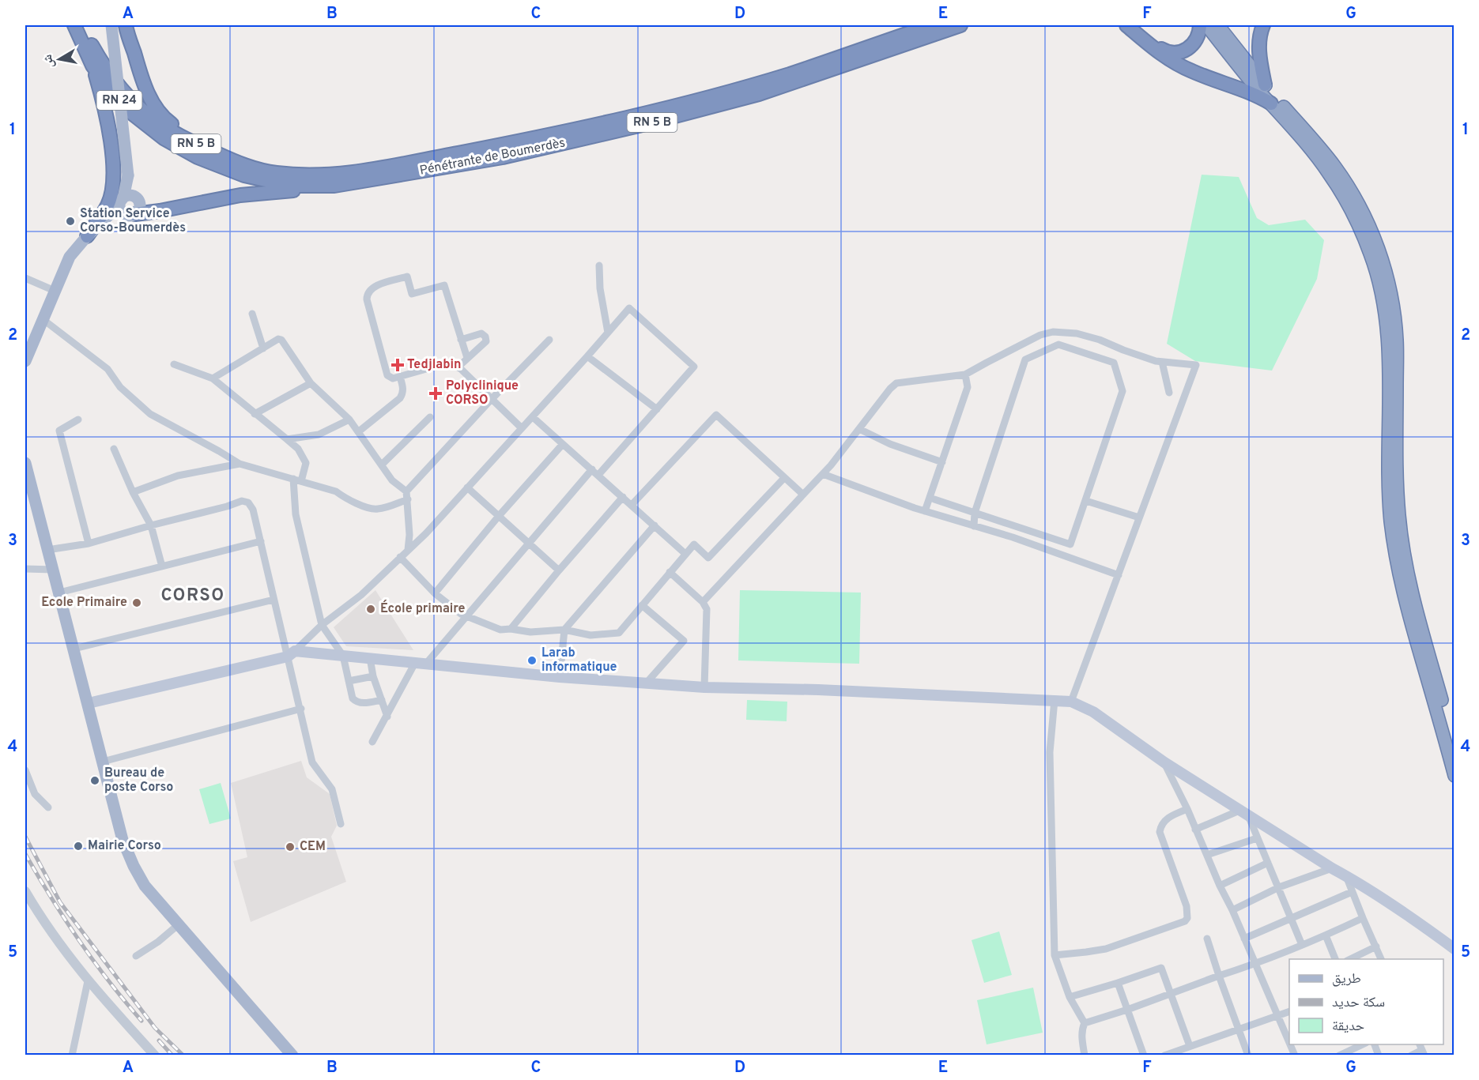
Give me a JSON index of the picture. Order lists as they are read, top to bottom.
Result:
{
  "streets": {
    "highway": ["RN 5 B", "Pénétrante de Boumerdès"],
    "main road": ["RN 24"]
  },
  "districts": ["CORSO"],
  "places": {
    "other": [
      "Station Service Corso-Boumerdès",
      "Ecole Primaire",
      "École primaire",
      "Larab informatique",
      "Bureau de poste Corso",
      "Mairie Corso",
      "CEM"
    ],
    "health": ["Tedjlabin", "Polyclinique CORSO"]
  },
  "legend": ["طريق", "سكة حديد", "حديقة"],
  "north": "left",
  "grid": {
    "columns": [
      "A",
      "B",
      "C",
      "D",
      "E",
      "F",
      "G"
    ],
    "rows": [
      "1",
      "2",
      "3",
      "4",
      "5"
    ]
  }
}
